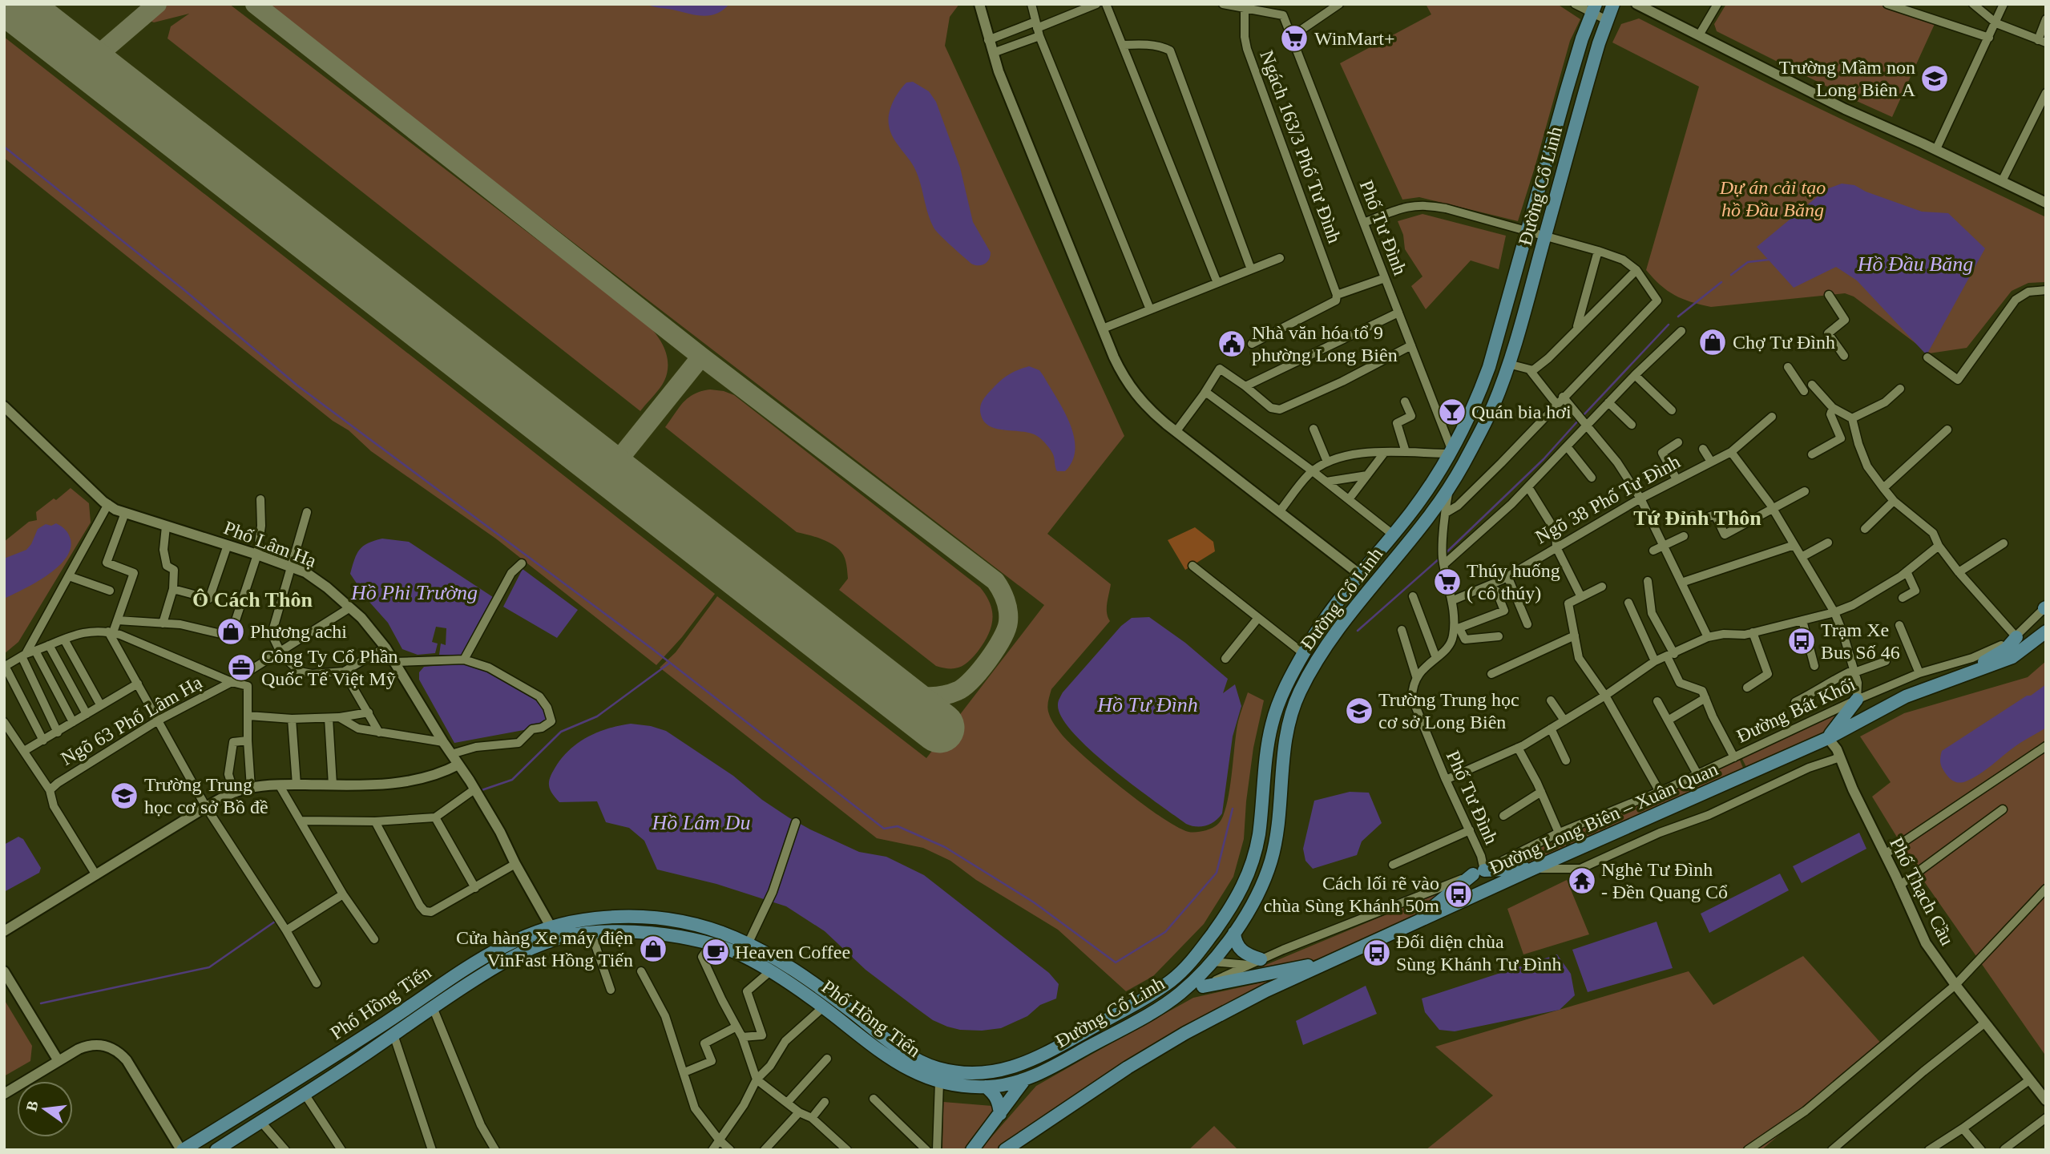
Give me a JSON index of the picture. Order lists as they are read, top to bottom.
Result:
{
  "streets": {
    "main road": ["Đường Cổ Linh", "Đường Long Biên – Xuân Quan", "Phố Hồng Tiến"],
    "street": [
      "Ngách 163/3 Phố Tư Đình",
      "Phố Tư Đình",
      "Ngõ 38 Phố Tư Đình",
      "Phố Lâm Hạ",
      "Đường Bát Khối",
      "Ngõ 63 Phố Lâm Hạ",
      "Phố Thạch Cầu"
    ]
  },
  "crossings": [
    ["Ngách 163/3 Phố Tư Đình", "Phố Tư Đình"],
    ["Đường Cổ Linh", "Phố Tư Đình"],
    ["Đường Cổ Linh", "Đường Bát Khối"],
    ["Đường Cổ Linh", "Phố Hồng Tiến"],
    ["Phố Tư Đình", "Đường Bát Khối"],
    ["Phố Lâm Hạ", "Ngõ 63 Phố Lâm Hạ"],
    ["Phố Lâm Hạ", "Phố Hồng Tiến"],
    ["Đường Long Biên – Xuân Quan", "Phố Thạch Cầu"]
  ],
  "districts": ["Tứ Đỉnh Thôn", "Ô Cách Thôn"],
  "water": [
    "Hồ Đầu Băng",
    "Hồ Phi Trường",
    "Hồ Tư Đình",
    "Hồ Lâm Du"
  ],
  "parks": ["Dự án cải tạo hồ Đầu Băng"],
  "places": {
    "supermarket": ["WinMart+", "Thúy huống ( cô thúy)"],
    "school or university": ["Trường Mầm non Long Biên A", "Trường Trung học cơ sở Long Biên", "Trường Trung học cơ sở Bồ đề"],
    "shop": ["Chợ Tư Đình", "Phương achi", "Cửa hàng Xe máy điện VinFast Hồng Tiến"],
    "public building": ["Nhà văn hóa tổ 9 phường Long Biên"],
    "bar": ["Quán bia hơi"],
    "bus stop": ["Trạm Xe Bus Số 46", "Cách lối rẽ vào chùa Sùng Khánh 50m", "Đối diện chùa Sùng Khánh Tư Đình"],
    "office": ["Công Ty Cổ Phần Quốc Tế Việt Mỹ"],
    "temple": ["Nghè Tư Đình - Đền Quang Cổ"],
    "cafe": ["Heaven Coffee"]
  },
  "north": "left"
}
